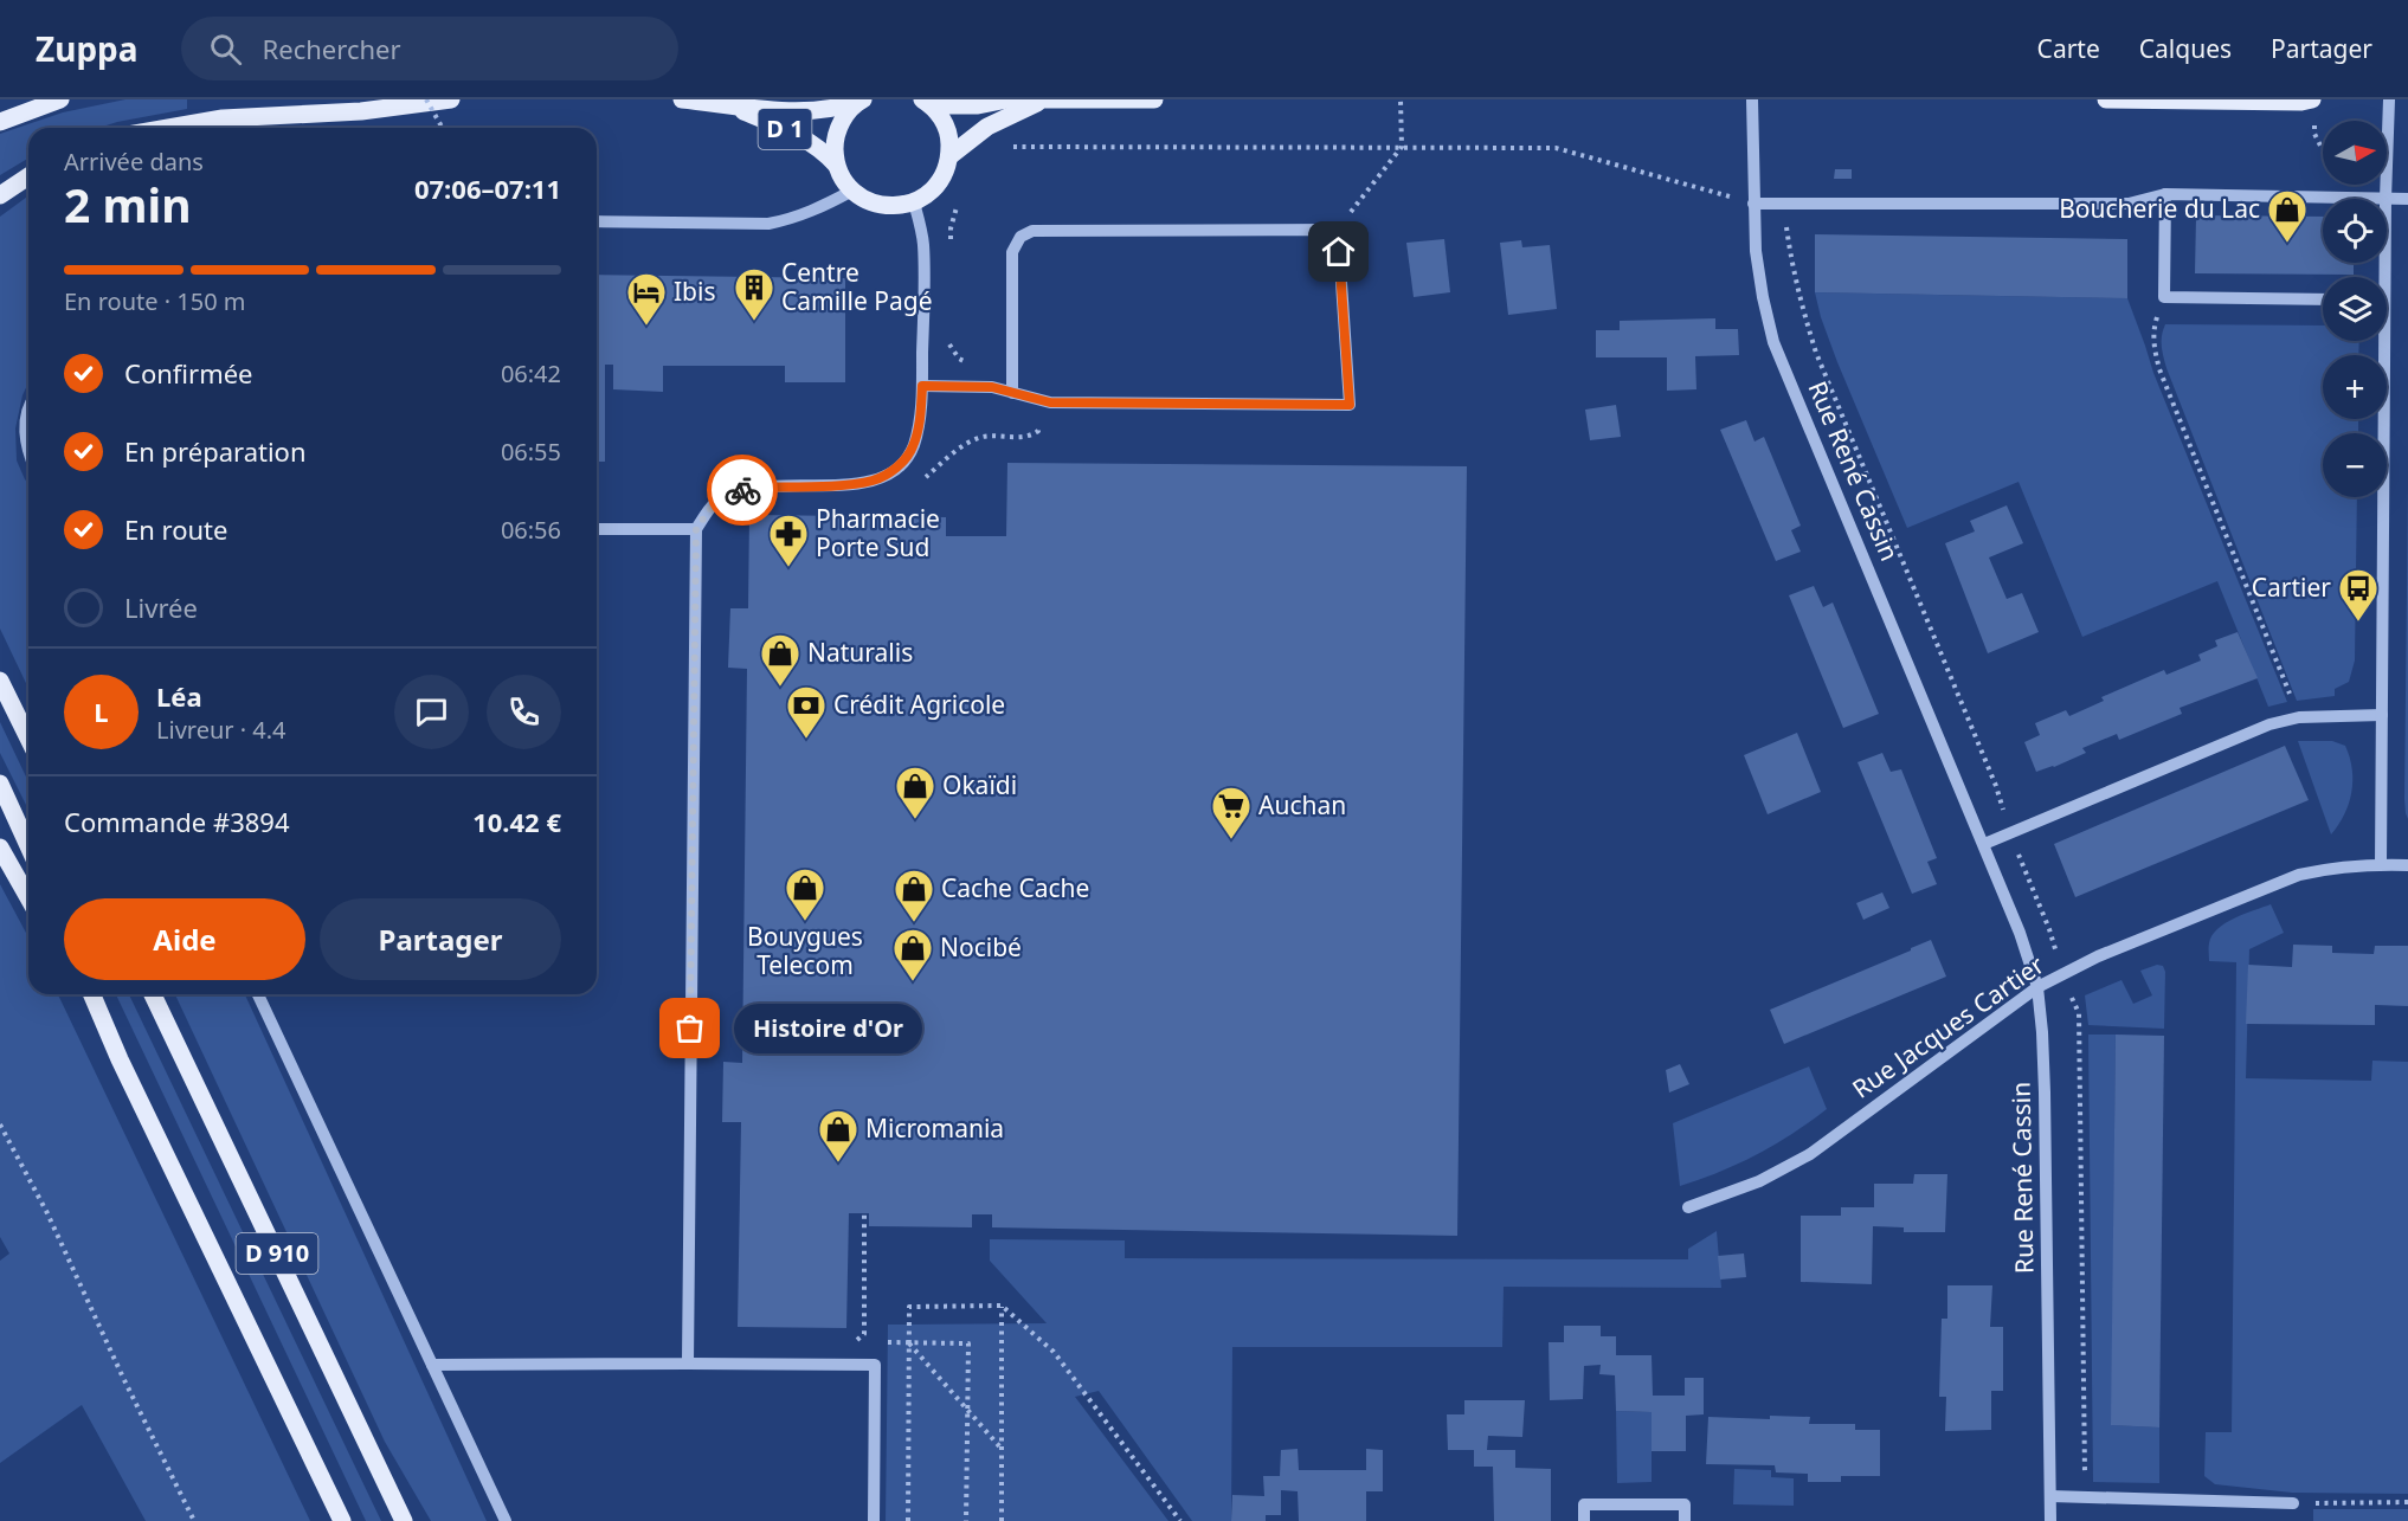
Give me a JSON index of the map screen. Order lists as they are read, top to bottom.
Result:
{
  "streets": {
    "main road": ["D 1", "D 910"],
    "street": ["Rue René Cassin", "Rue Jacques Cartier"]
  },
  "crossings": [
    ["Rue René Cassin", "Rue Jacques Cartier"]
  ],
  "places": {
    "shop": [
      "Boucherie du Lac",
      "Naturalis",
      "Okaïdi",
      "Bouygues Telecom",
      "Cache Cache",
      "Nocibé",
      "Micromania"
    ],
    "building": ["Centre Camille Pagé"],
    "hotel": ["Ibis"],
    "pharmacy": ["Pharmacie Porte Sud"],
    "bus stop": ["Cartier"],
    "bank": ["Crédit Agricole"],
    "supermarket": ["Auchan"],
    "other": ["Histoire d'Or"]
  },
  "north": "right",
  "page": {
    "header": "Zuppa",
    "search": "Rechercher",
    "nav": ["Carte", "Calques", "Partager"],
    "map_buttons": ["+", "−"],
    "heading": ["2 min", "Arrivée dans", "07:06–07:11"],
    "panel": [
      "Léa",
      "Livreur · 4.4",
      "Commande #3894",
      "10.42 €"
    ],
    "bar": "En route · 150 m",
    "list": [
      ["Confirmée", "06:42"],
      ["En préparation", "06:55"],
      ["En route", "06:56"],
      "Livrée"
    ],
    "round": "L",
    "buttons": ["Aide", "Partager"],
    "bubble": "Histoire d'Or"
  }
}
